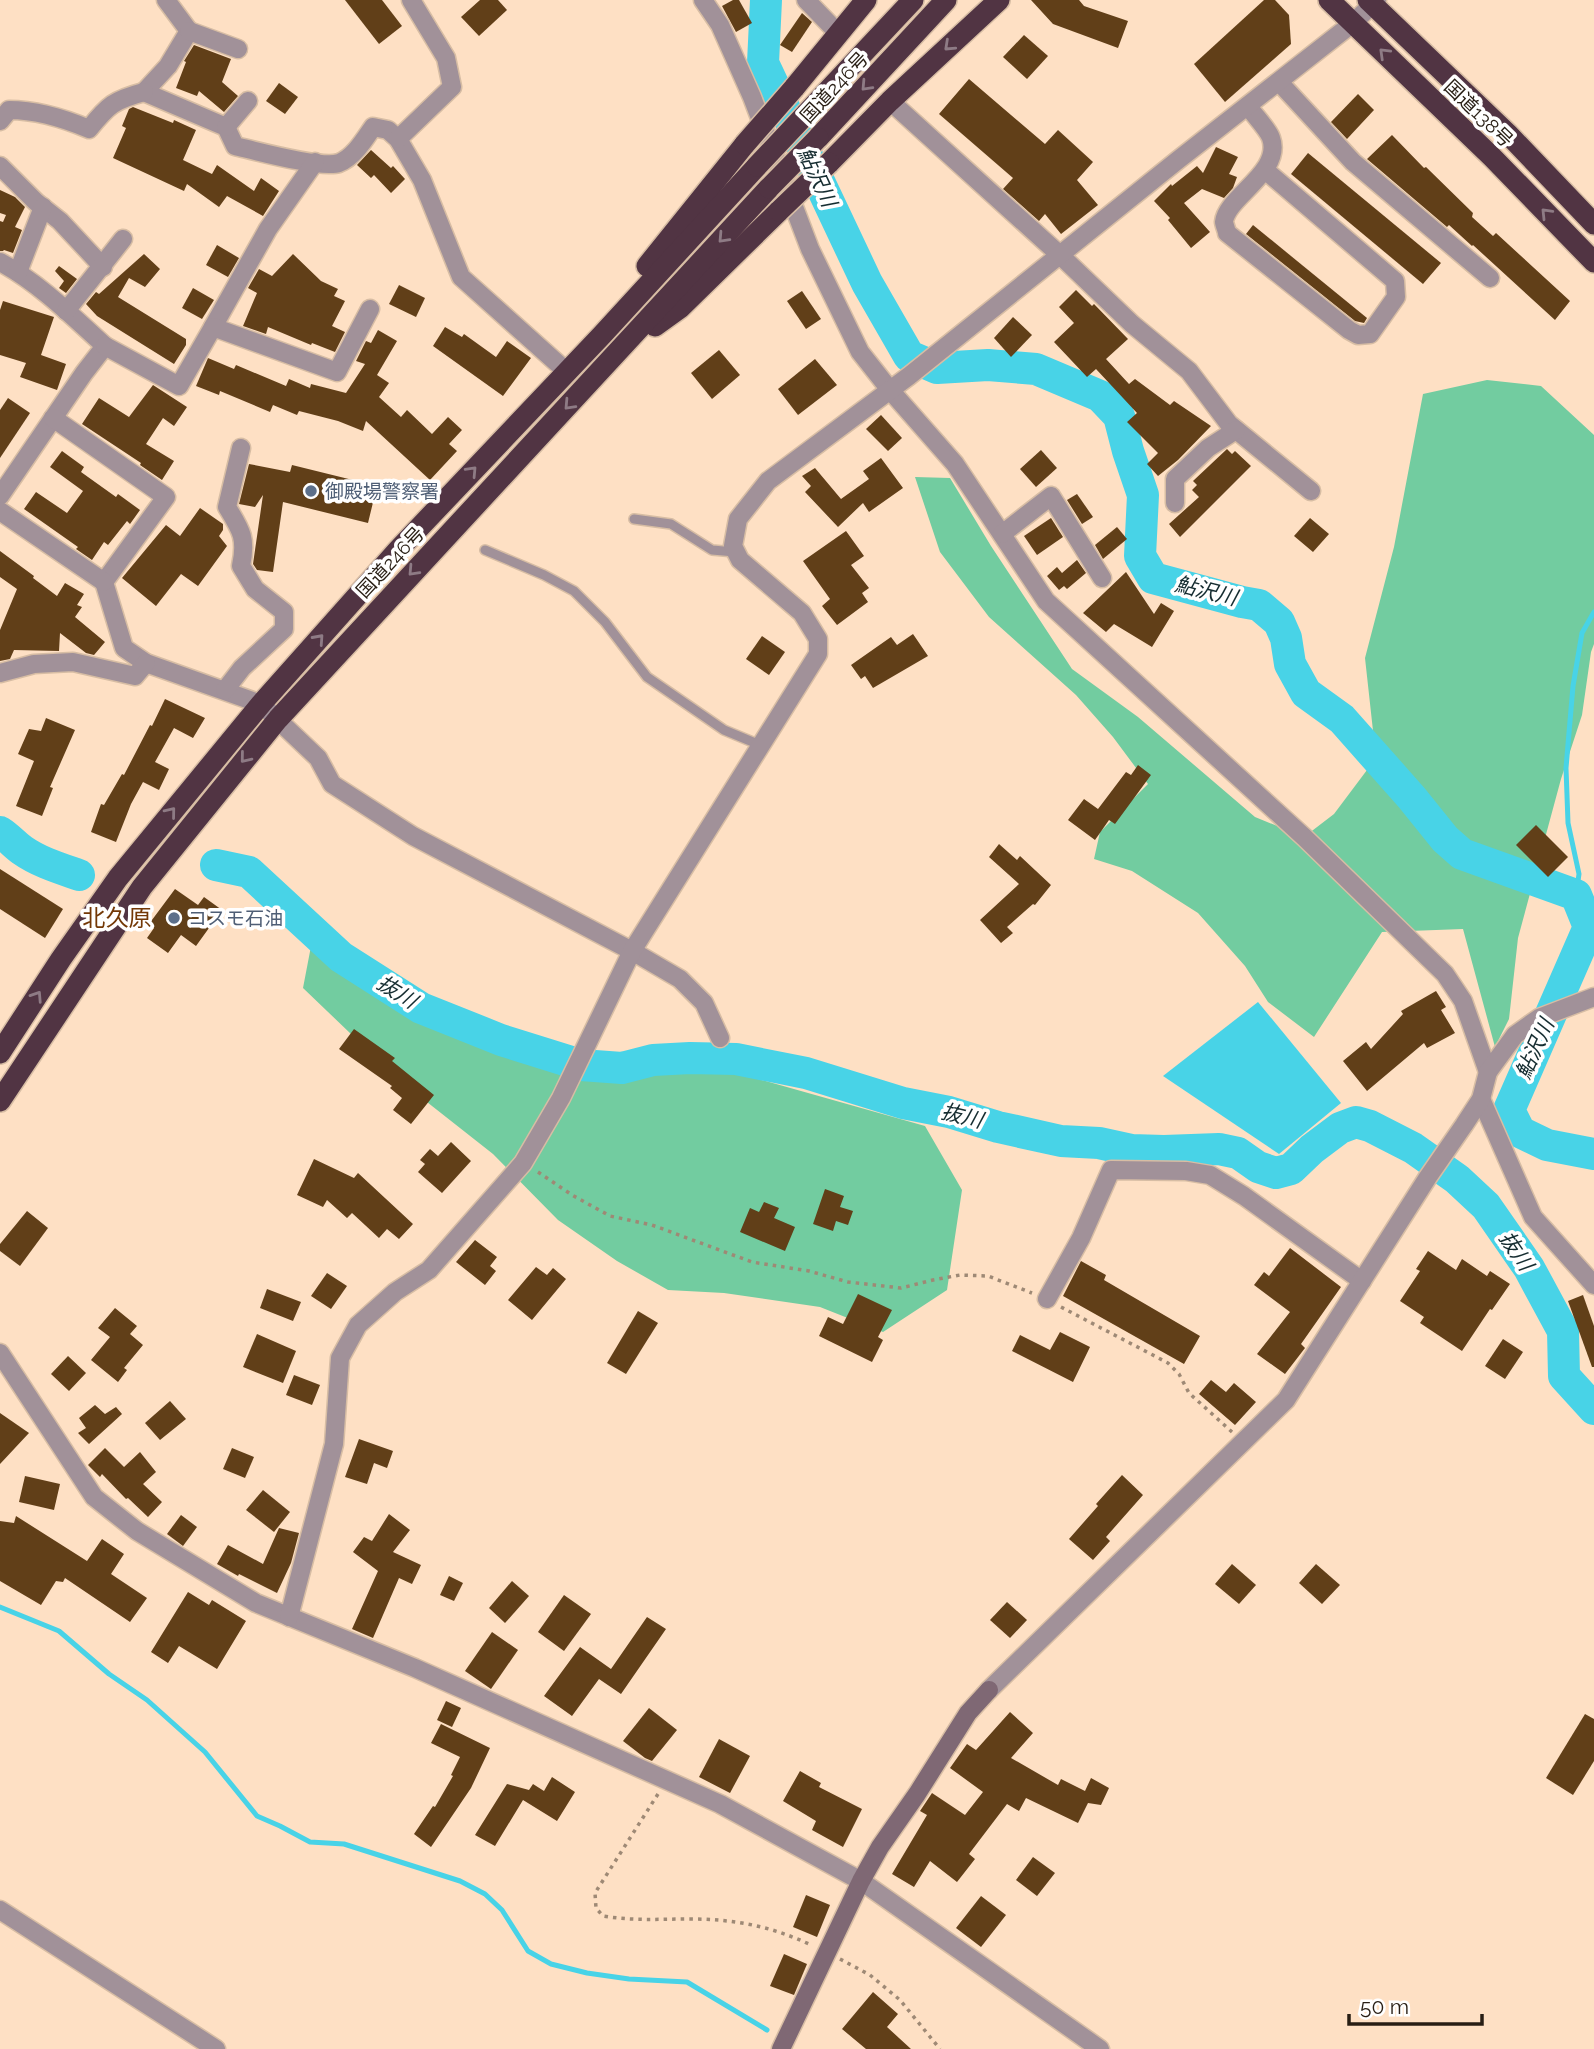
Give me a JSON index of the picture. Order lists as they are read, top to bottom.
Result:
{
  "streets": {
    "highway": ["国道246号", "国道138号"]
  },
  "districts": ["北久原"],
  "water": ["鮎沢川", "抜川"],
  "places": ["御殿場警察署", "コスモ石油"],
  "scale_bar": "50 m"
}
